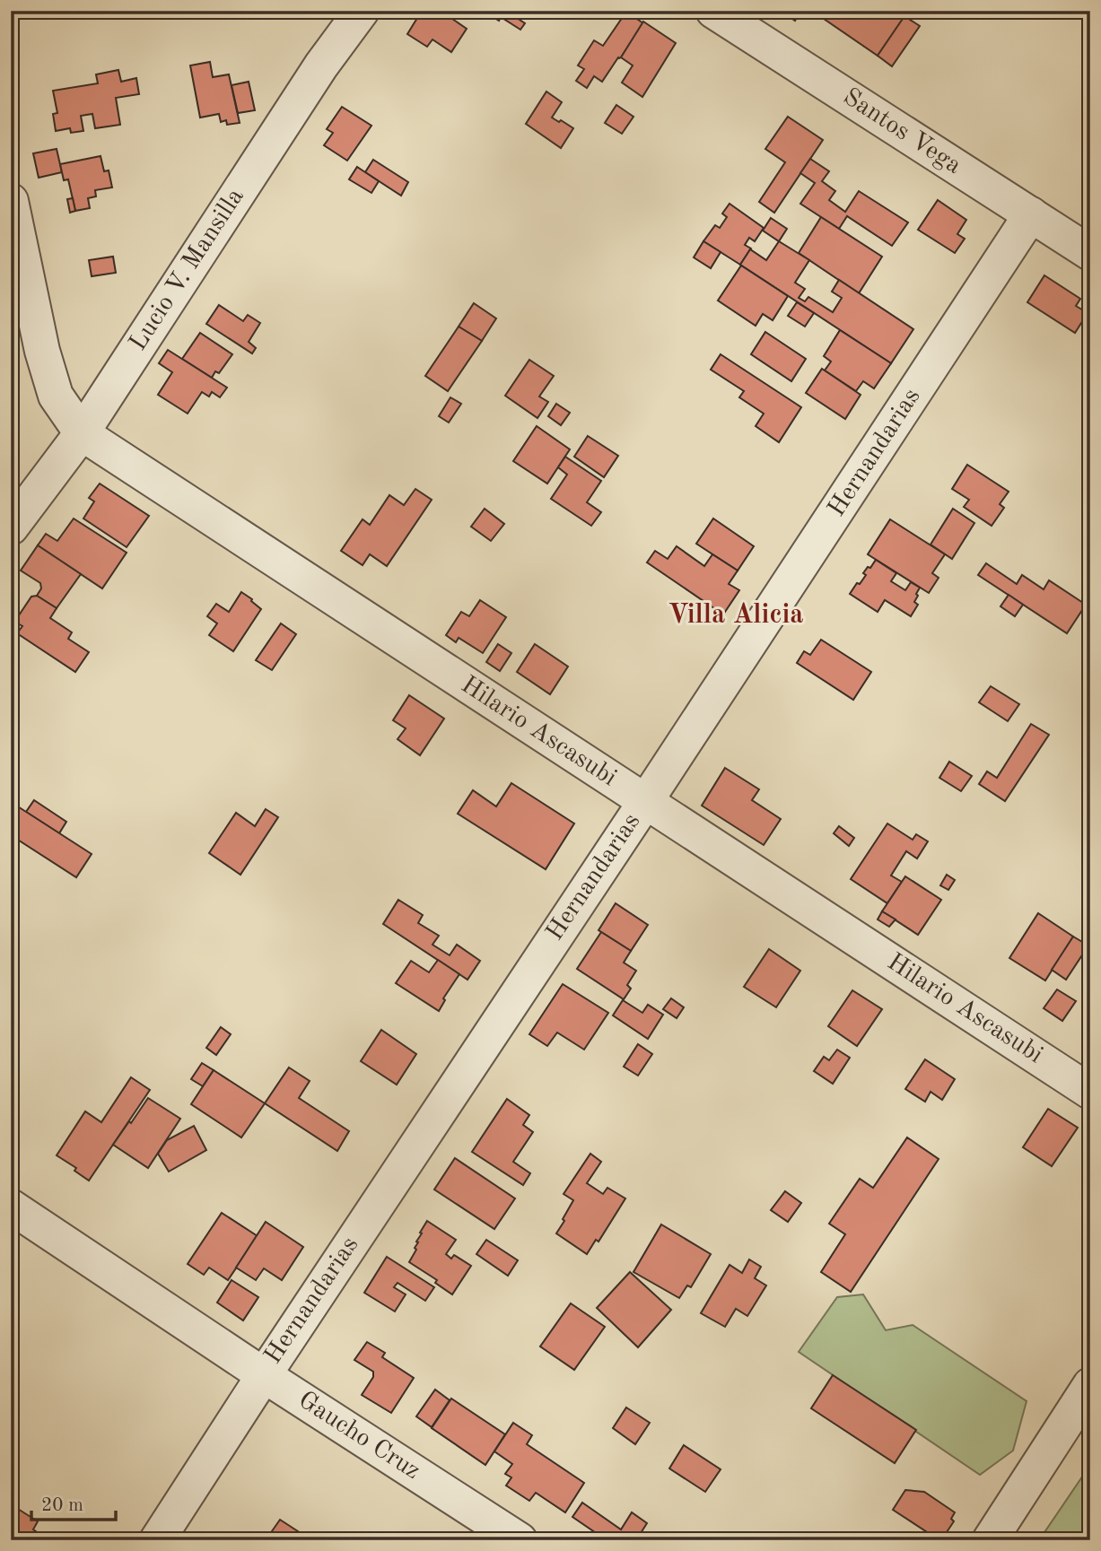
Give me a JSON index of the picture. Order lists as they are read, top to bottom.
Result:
{
  "streets": {
    "street": [
      "Santos Vega",
      "Lucio V. Mansilla",
      "Hernandarias",
      "Hilario Ascasubi",
      "Gaucho Cruz"
    ]
  },
  "crossings": [
    ["Santos Vega", "Hernandarias"],
    ["Lucio V. Mansilla", "Hilario Ascasubi"],
    ["Hernandarias", "Hilario Ascasubi"],
    ["Hernandarias", "Gaucho Cruz"]
  ],
  "districts": ["Villa Alicia"],
  "scale_bar": "20 m"
}
